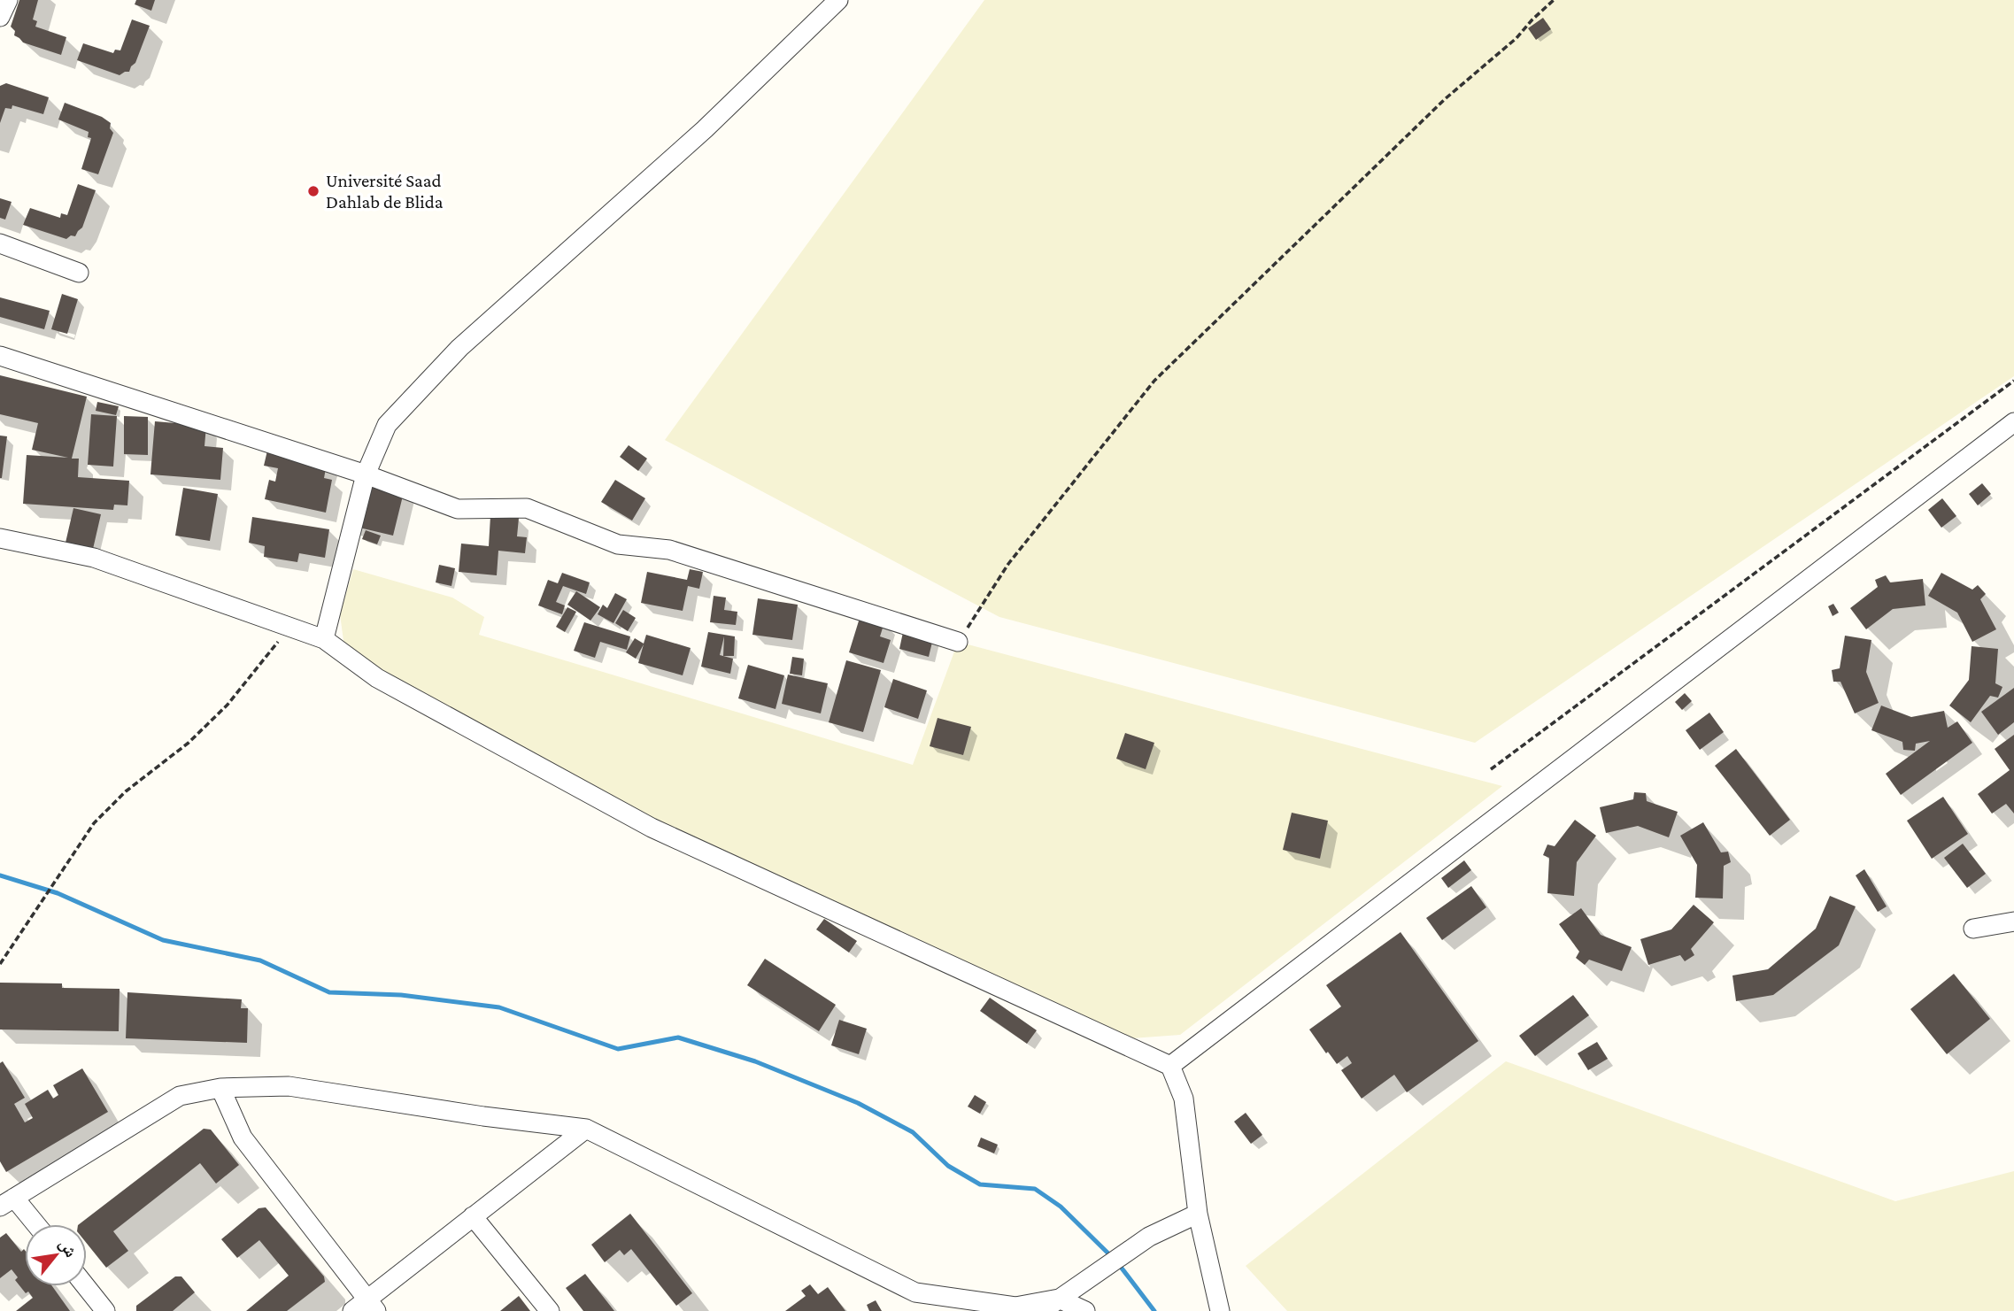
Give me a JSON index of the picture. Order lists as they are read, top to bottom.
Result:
{
  "places": ["Université Saad Dahlab de Blida"],
  "north": "top right"
}
